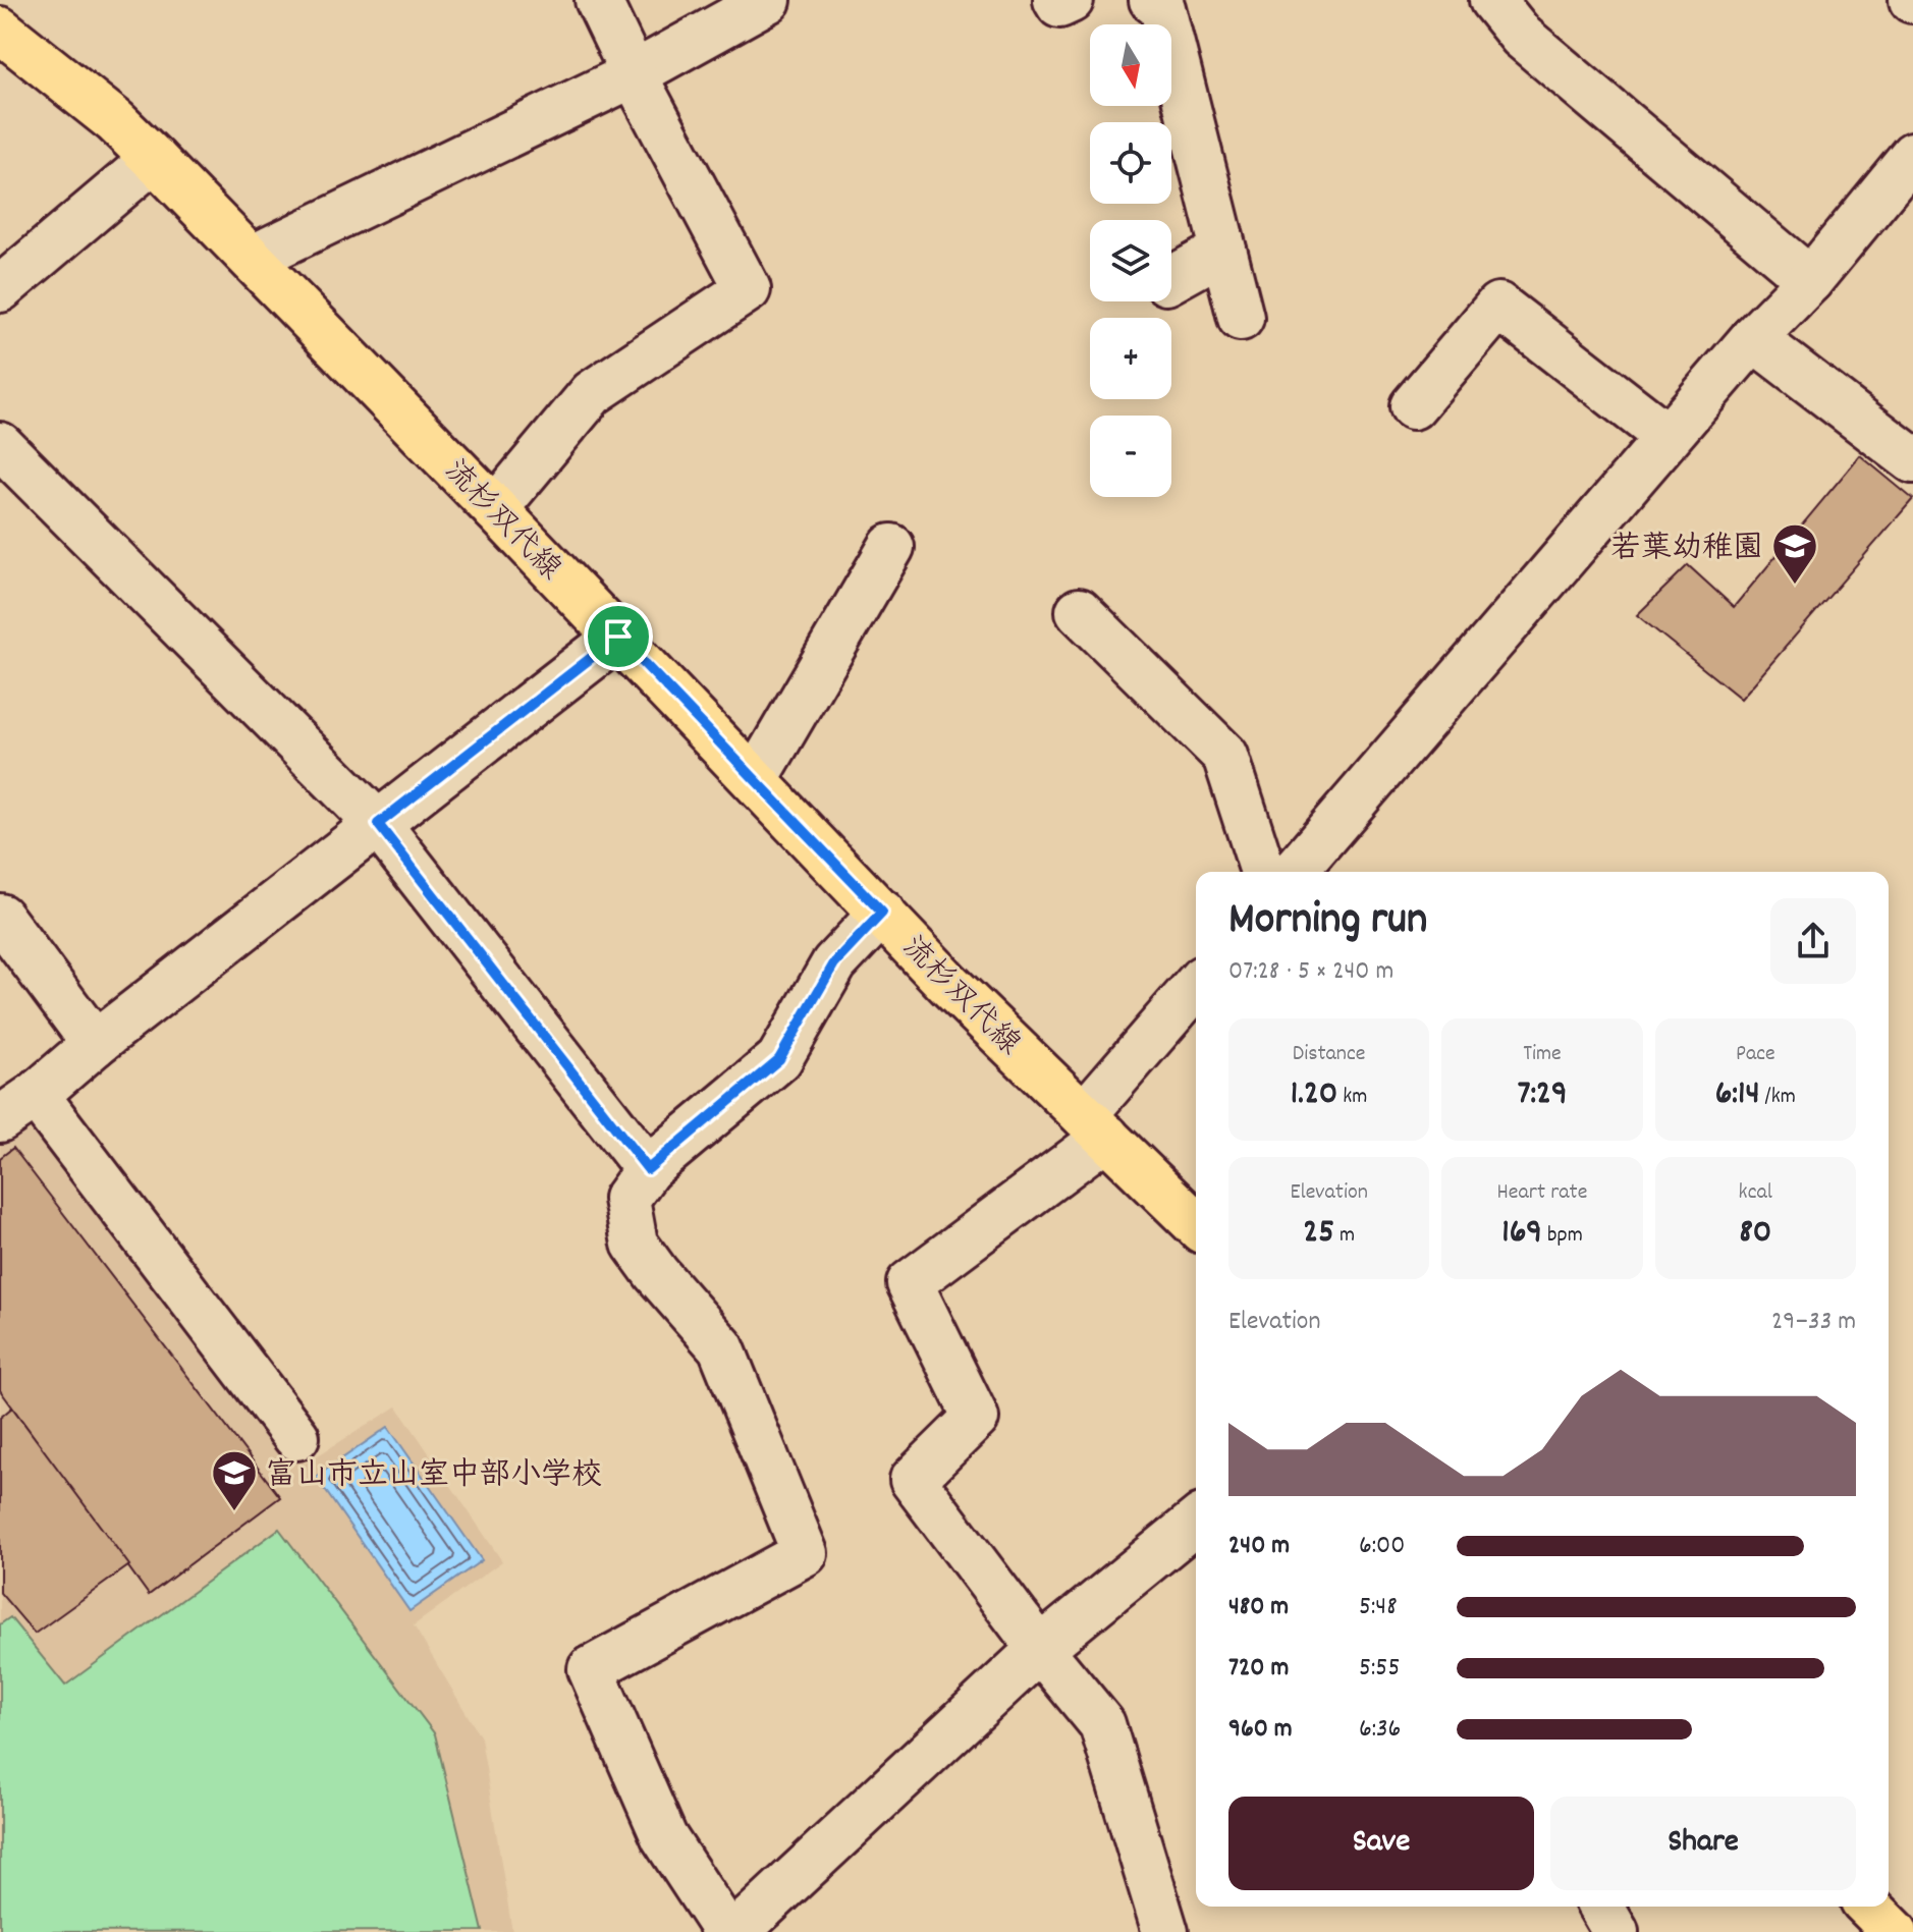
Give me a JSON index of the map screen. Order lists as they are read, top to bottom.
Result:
{
  "streets": {
    "main road": ["流杉双代線"]
  },
  "places": {
    "school or university": ["若葉幼稚園", "富山市立山室中部小学校"]
  },
  "north": "bottom",
  "page": {
    "map_buttons": ["+", "−"],
    "heading": ["Morning run", "07:28 · 5 × 240 m"],
    "stats": [
      ["Distance", "1.20 km"],
      ["Time", "7:29"],
      ["Pace", "6:14 /km"],
      ["Elevation", "25 m"],
      ["Heart rate", "169 bpm"],
      ["kcal", "80"]
    ],
    "chart": ["Elevation", "29–33 m"],
    "list": [
      {
        "name": "240 m",
        "note": "6:00"
      },
      {
        "name": "480 m",
        "note": "5:48"
      },
      {
        "name": "720 m",
        "note": "5:55"
      },
      {
        "name": "960 m",
        "note": "6:36"
      }
    ],
    "buttons": ["Save", "Share"]
  }
}
